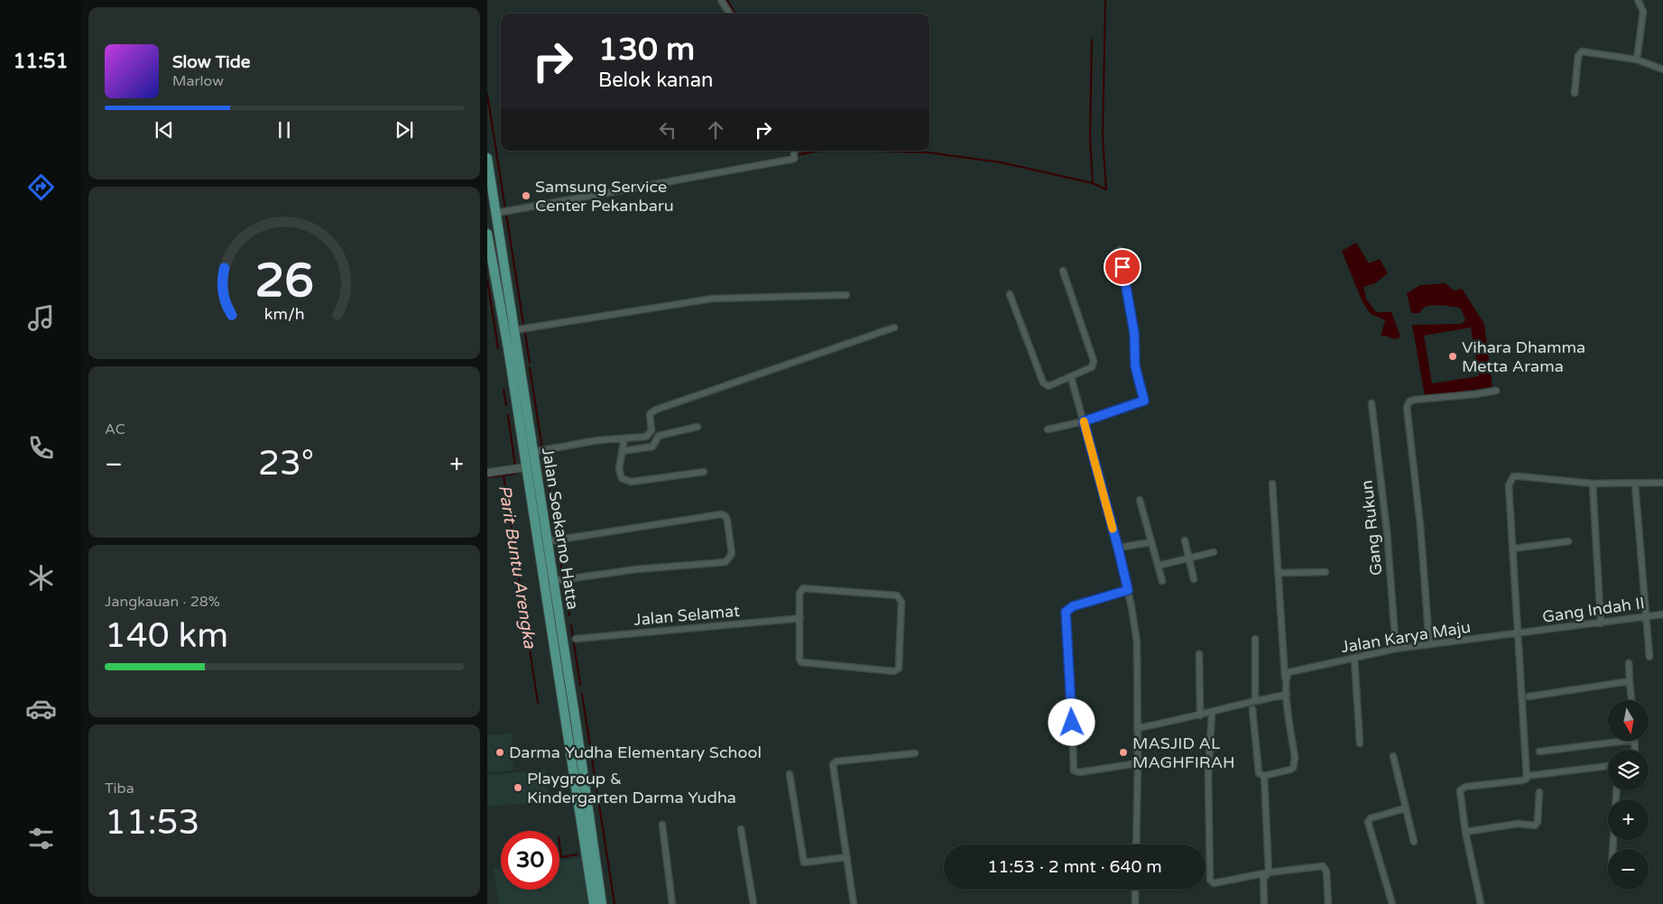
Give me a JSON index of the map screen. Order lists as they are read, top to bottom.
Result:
{
  "streets": {
    "main road": ["Jalan Soekarno Hatta"],
    "street": [
      "Gang Rukun",
      "Gang Indah II",
      "Jalan Selamat",
      "Jalan Karya Maju"
    ]
  },
  "crossings": [
    ["Gang Rukun", "Jalan Karya Maju"],
    ["Gang Indah II", "Jalan Karya Maju"]
  ],
  "water": ["Parit Buntu Arengka"],
  "places": [
    "Samsung Service Center Pekanbaru",
    "Vihara Dhamma Metta Arama",
    "Darma Yudha Elementary School",
    "MASJID AL MAGHFIRAH",
    "Playgroup & Kindergarten Darma Yudha"
  ],
  "north": "bottom",
  "page": {
    "tabs": "11:51",
    "turn": ["130 m", "Belok kanan"],
    "song": ["Slow Tide", "Marlow"],
    "tile": [
      "AC",
      ["Jangkauan · 28%", "140 km"],
      ["Tiba", "11:53"]
    ],
    "heat": ["−", "23°", "+"],
    "map_buttons": ["+", "−"],
    "limit": "30",
    "trip": "11:53 · 2 mnt · 640 m",
    "gauge": ["26", "km/h"]
  }
}
